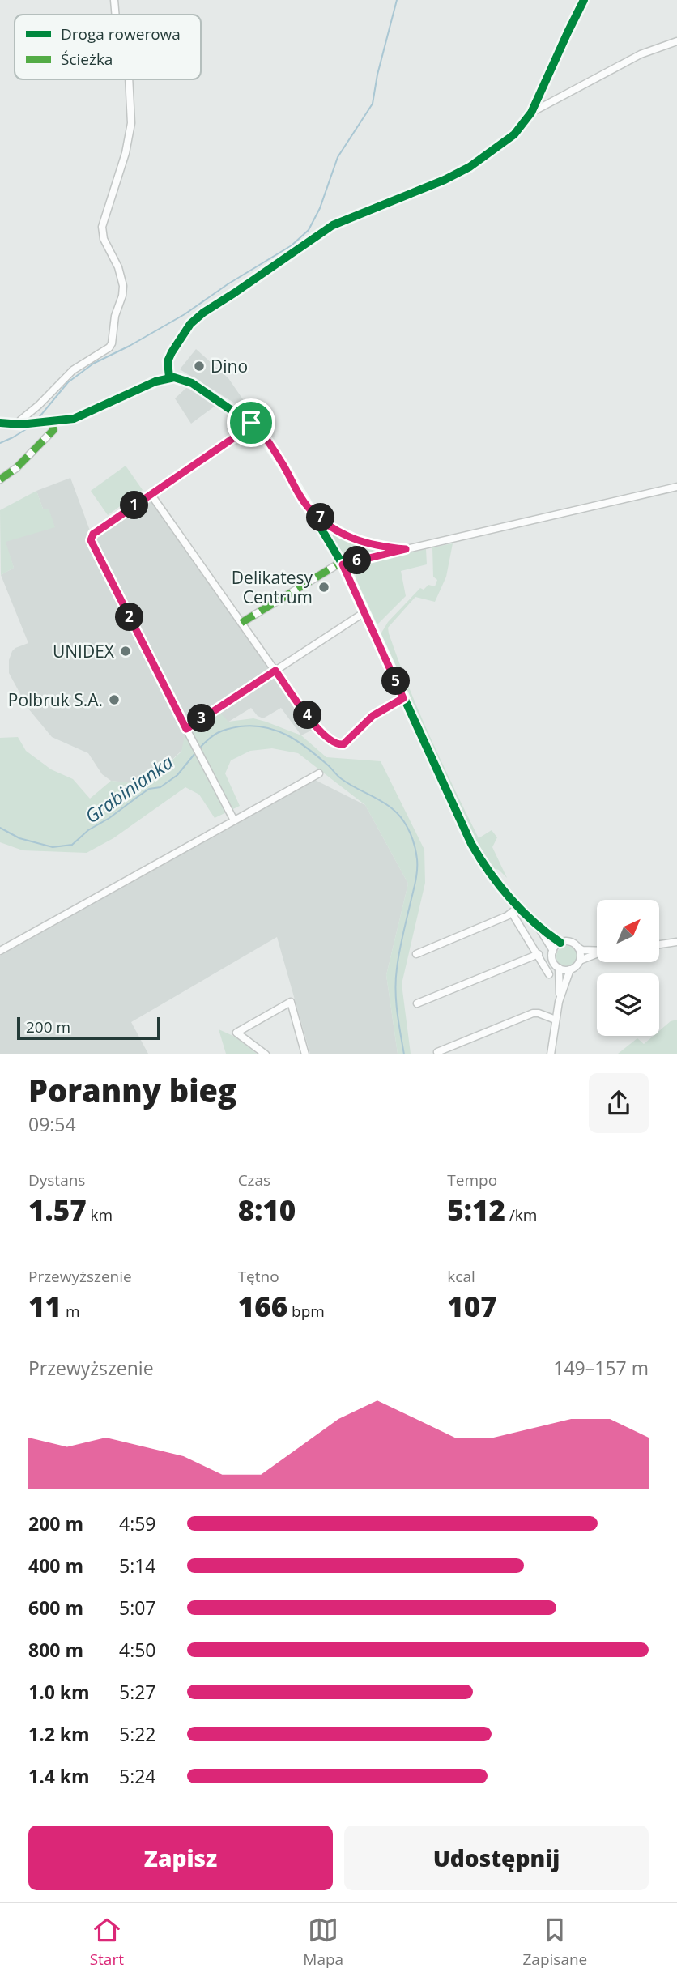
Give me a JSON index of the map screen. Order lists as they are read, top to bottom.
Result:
{
  "water": ["Grabinianka"],
  "places": [
    "Dino",
    "Delikatesy Centrum",
    "UNIDEX",
    "Polbruk S.A."
  ],
  "legend": ["Droga rowerowa", "Ścieżka"],
  "scale_bar": "200 m",
  "north": "top right",
  "page": {
    "pins": [
      "1",
      "7",
      "6",
      "2",
      "5",
      "4",
      "3"
    ],
    "scale": "200 m",
    "heading": ["Poranny bieg", "09:54"],
    "stats": [
      ["Dystans", "1.57 km"],
      ["Czas", "8:10"],
      ["Tempo", "5:12 /km"],
      ["Przewyższenie", "11 m"],
      ["Tętno", "166 bpm"],
      ["kcal", "107"]
    ],
    "chart": ["Przewyższenie", "149–157 m"],
    "list": [
      {
        "name": "200 m",
        "note": "4:59"
      },
      {
        "name": "400 m",
        "note": "5:14"
      },
      {
        "name": "600 m",
        "note": "5:07"
      },
      {
        "name": "800 m",
        "note": "4:50"
      },
      {
        "name": "1.0 km",
        "note": "5:27"
      },
      {
        "name": "1.2 km",
        "note": "5:22"
      },
      {
        "name": "1.4 km",
        "note": "5:24"
      }
    ],
    "buttons": ["Zapisz", "Udostępnij"],
    "tabs": ["Start", "Mapa", "Zapisane"]
  }
}
